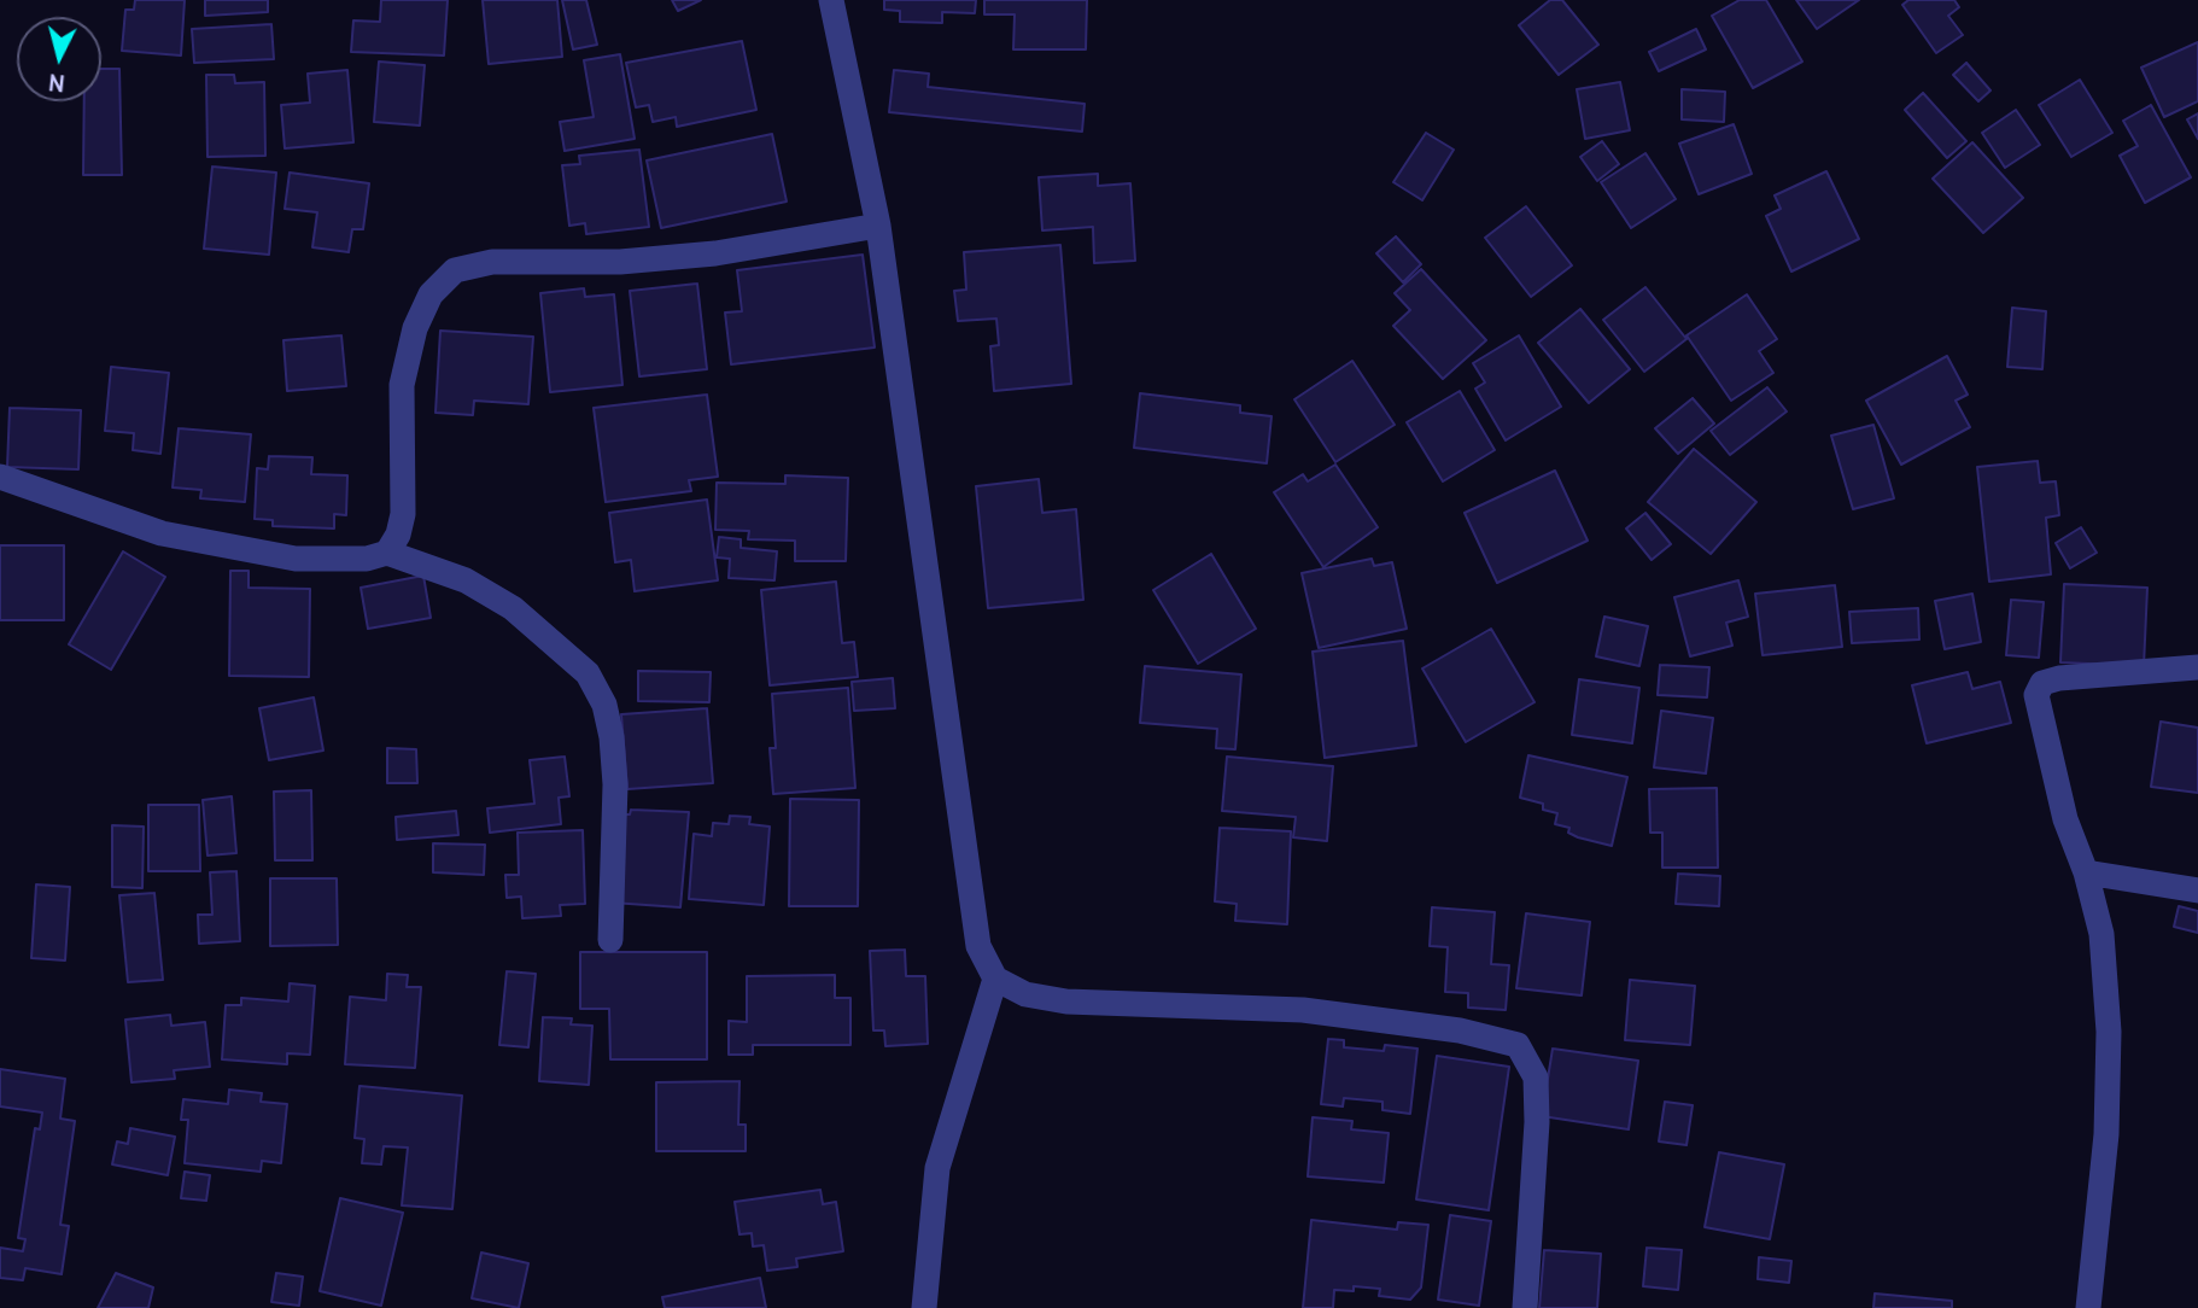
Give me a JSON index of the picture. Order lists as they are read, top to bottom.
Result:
{
  "north": "bottom"
}
